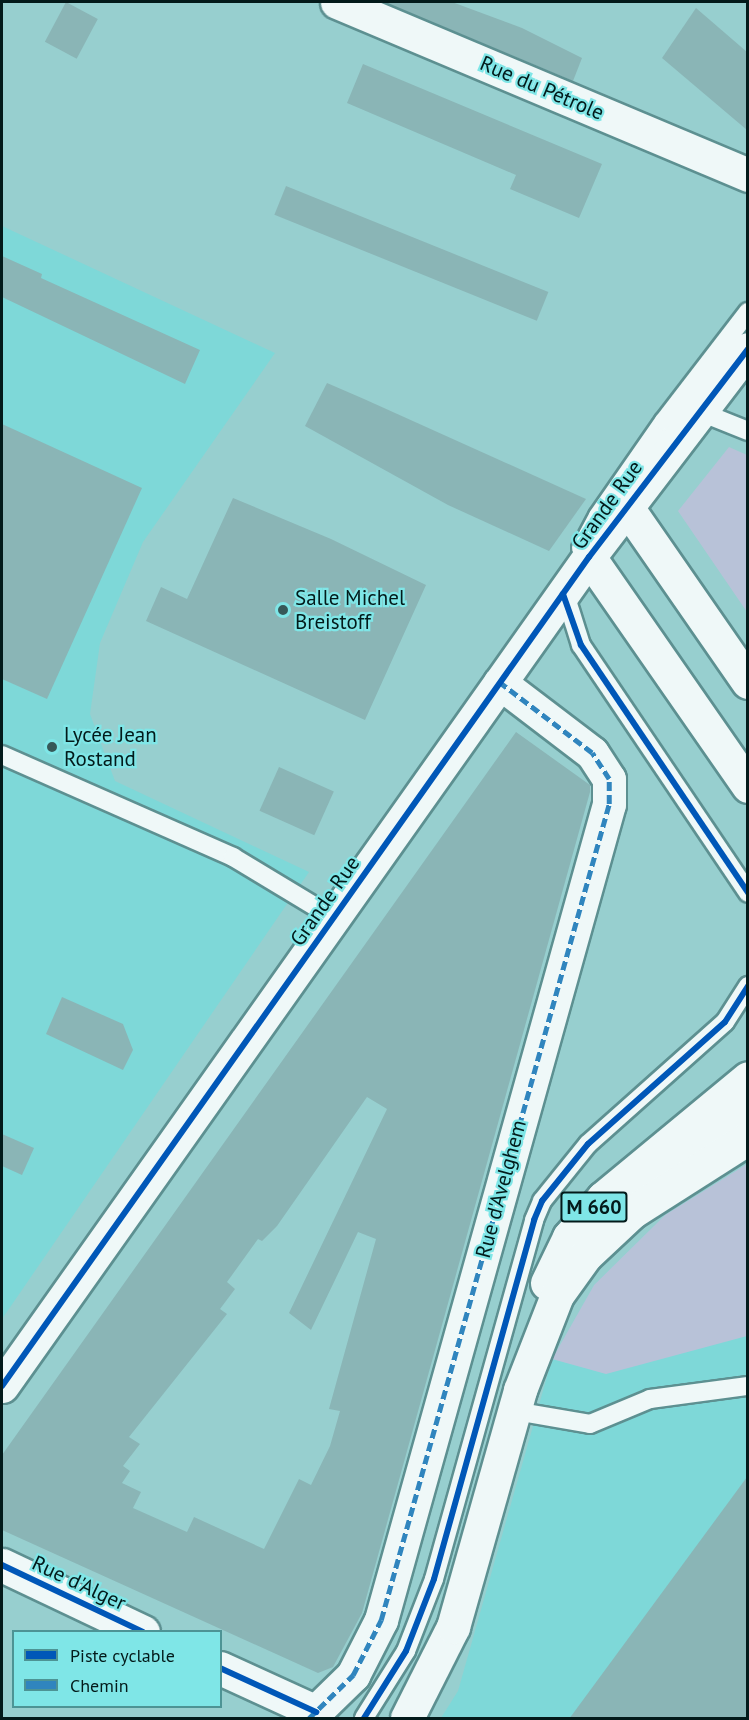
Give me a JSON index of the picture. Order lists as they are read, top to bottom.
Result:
{
  "streets": {
    "street": [
      "Rue du Pétrole",
      "Grande Rue",
      "Rue d'Avelghem",
      "M 660",
      "Rue d'Alger"
    ]
  },
  "crossings": [
    ["Grande Rue", "Rue d'Avelghem"]
  ],
  "places": ["Salle Michel Breistoff", "Lycée Jean Rostand"],
  "legend": ["Piste cyclable", "Chemin"]
}
